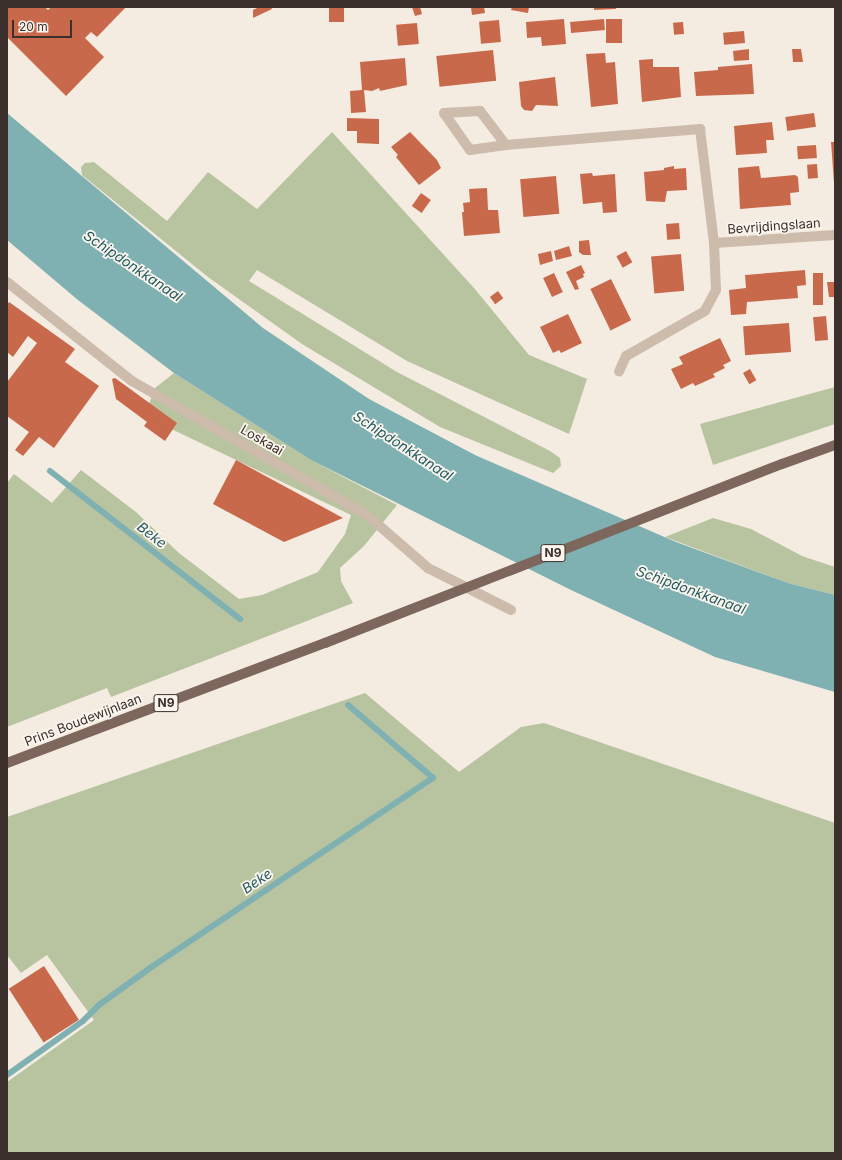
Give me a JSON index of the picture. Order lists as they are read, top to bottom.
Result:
{
  "streets": {
    "main road": ["N9", "Prins Boudewijnlaan"],
    "street": ["Bevrijdingslaan", "Loskaai"]
  },
  "water": ["Schipdonkkanaal", "Beke"],
  "scale_bar": "20 m"
}
